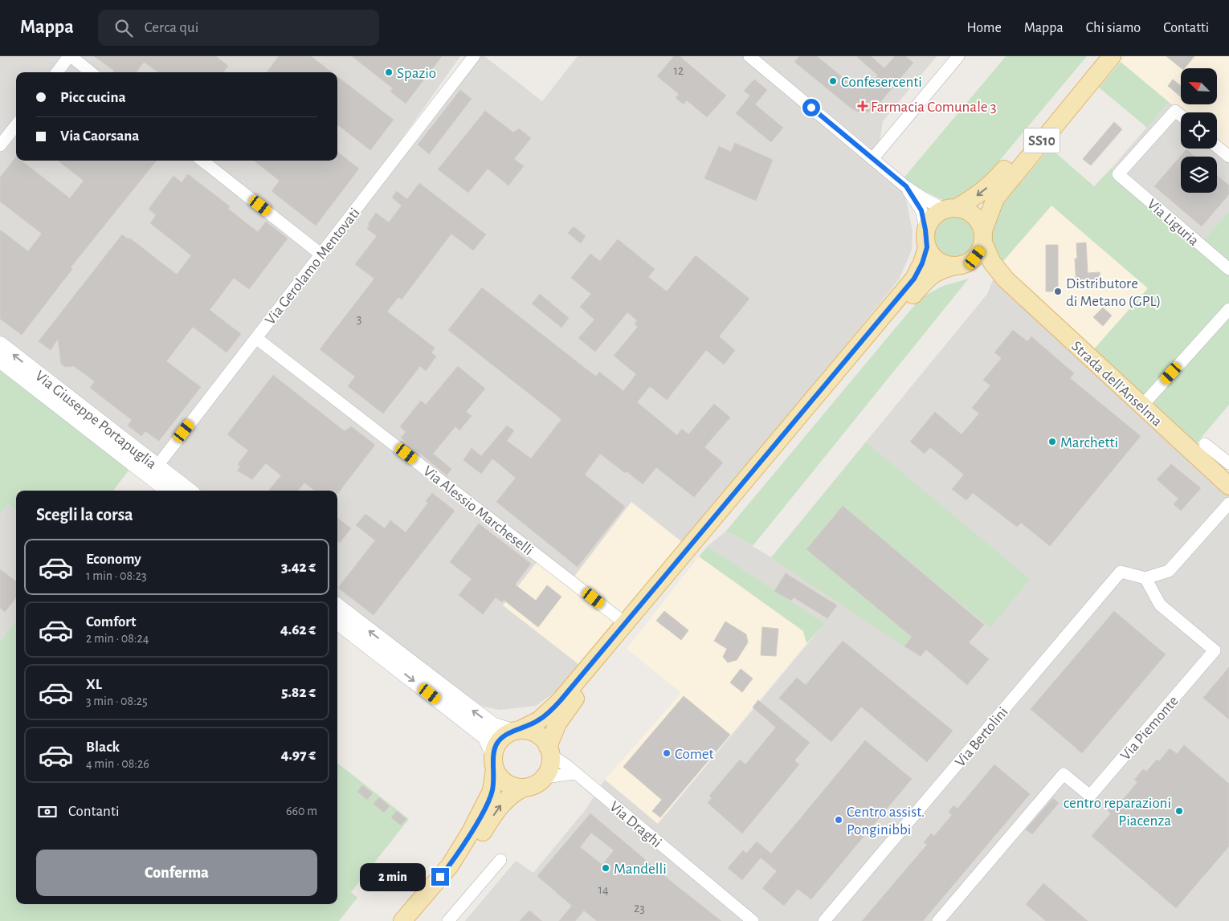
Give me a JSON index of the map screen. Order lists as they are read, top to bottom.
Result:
{
  "streets": {
    "main road": ["SS10", "Strada dell'Anselma", "Via Giuseppe Portapuglia"],
    "street": [
      "Via Liguria",
      "Via Gerolamo Mentovati",
      "Via Alessio Marcheselli",
      "Via Piemonte",
      "Via Bertolini",
      "Via Draghi"
    ]
  },
  "crossings": [
    ["SS10", "Strada dell'Anselma"],
    ["SS10", "Via Alessio Marcheselli"],
    ["SS10", "Via Draghi"],
    ["Via Gerolamo Mentovati", "Via Giuseppe Portapuglia"],
    ["Via Gerolamo Mentovati", "Via Alessio Marcheselli"],
    ["Via Piemonte", "Via Bertolini"]
  ],
  "places": {
    "other": [
      "Spazio",
      "Confesercenti",
      "Distributore di Metano (GPL)",
      "Marchetti",
      "Comet",
      "centro reparazioni Piacenza",
      "Centro assist. Ponginibbi",
      "Mandelli"
    ],
    "health": ["Farmacia Comunale 3"]
  },
  "house_numbers": [
    "12",
    "3",
    "14",
    "23"
  ],
  "north": "top left",
  "page": {
    "header": "Mappa",
    "search": "Cerca qui",
    "nav": [
      "Home",
      "Mappa",
      "Chi siamo",
      "Contatti"
    ],
    "banner": ["Picc cucina", "Via Caorsana"],
    "heading": "Scegli la corsa",
    "list": [
      {
        "name": "Economy",
        "note": "1 min · 08:23",
        "value": "3.42 €"
      },
      {
        "name": "Comfort",
        "note": "2 min · 08:24",
        "value": "4.62 €"
      },
      {
        "name": "XL",
        "note": "3 min · 08:25",
        "value": "5.82 €"
      },
      {
        "name": "Black",
        "note": "4 min · 08:26",
        "value": "4.97 €"
      }
    ],
    "pay": ["Contanti", "660 m"],
    "buttons": "Conferma",
    "bubble": "2 min"
  }
}
